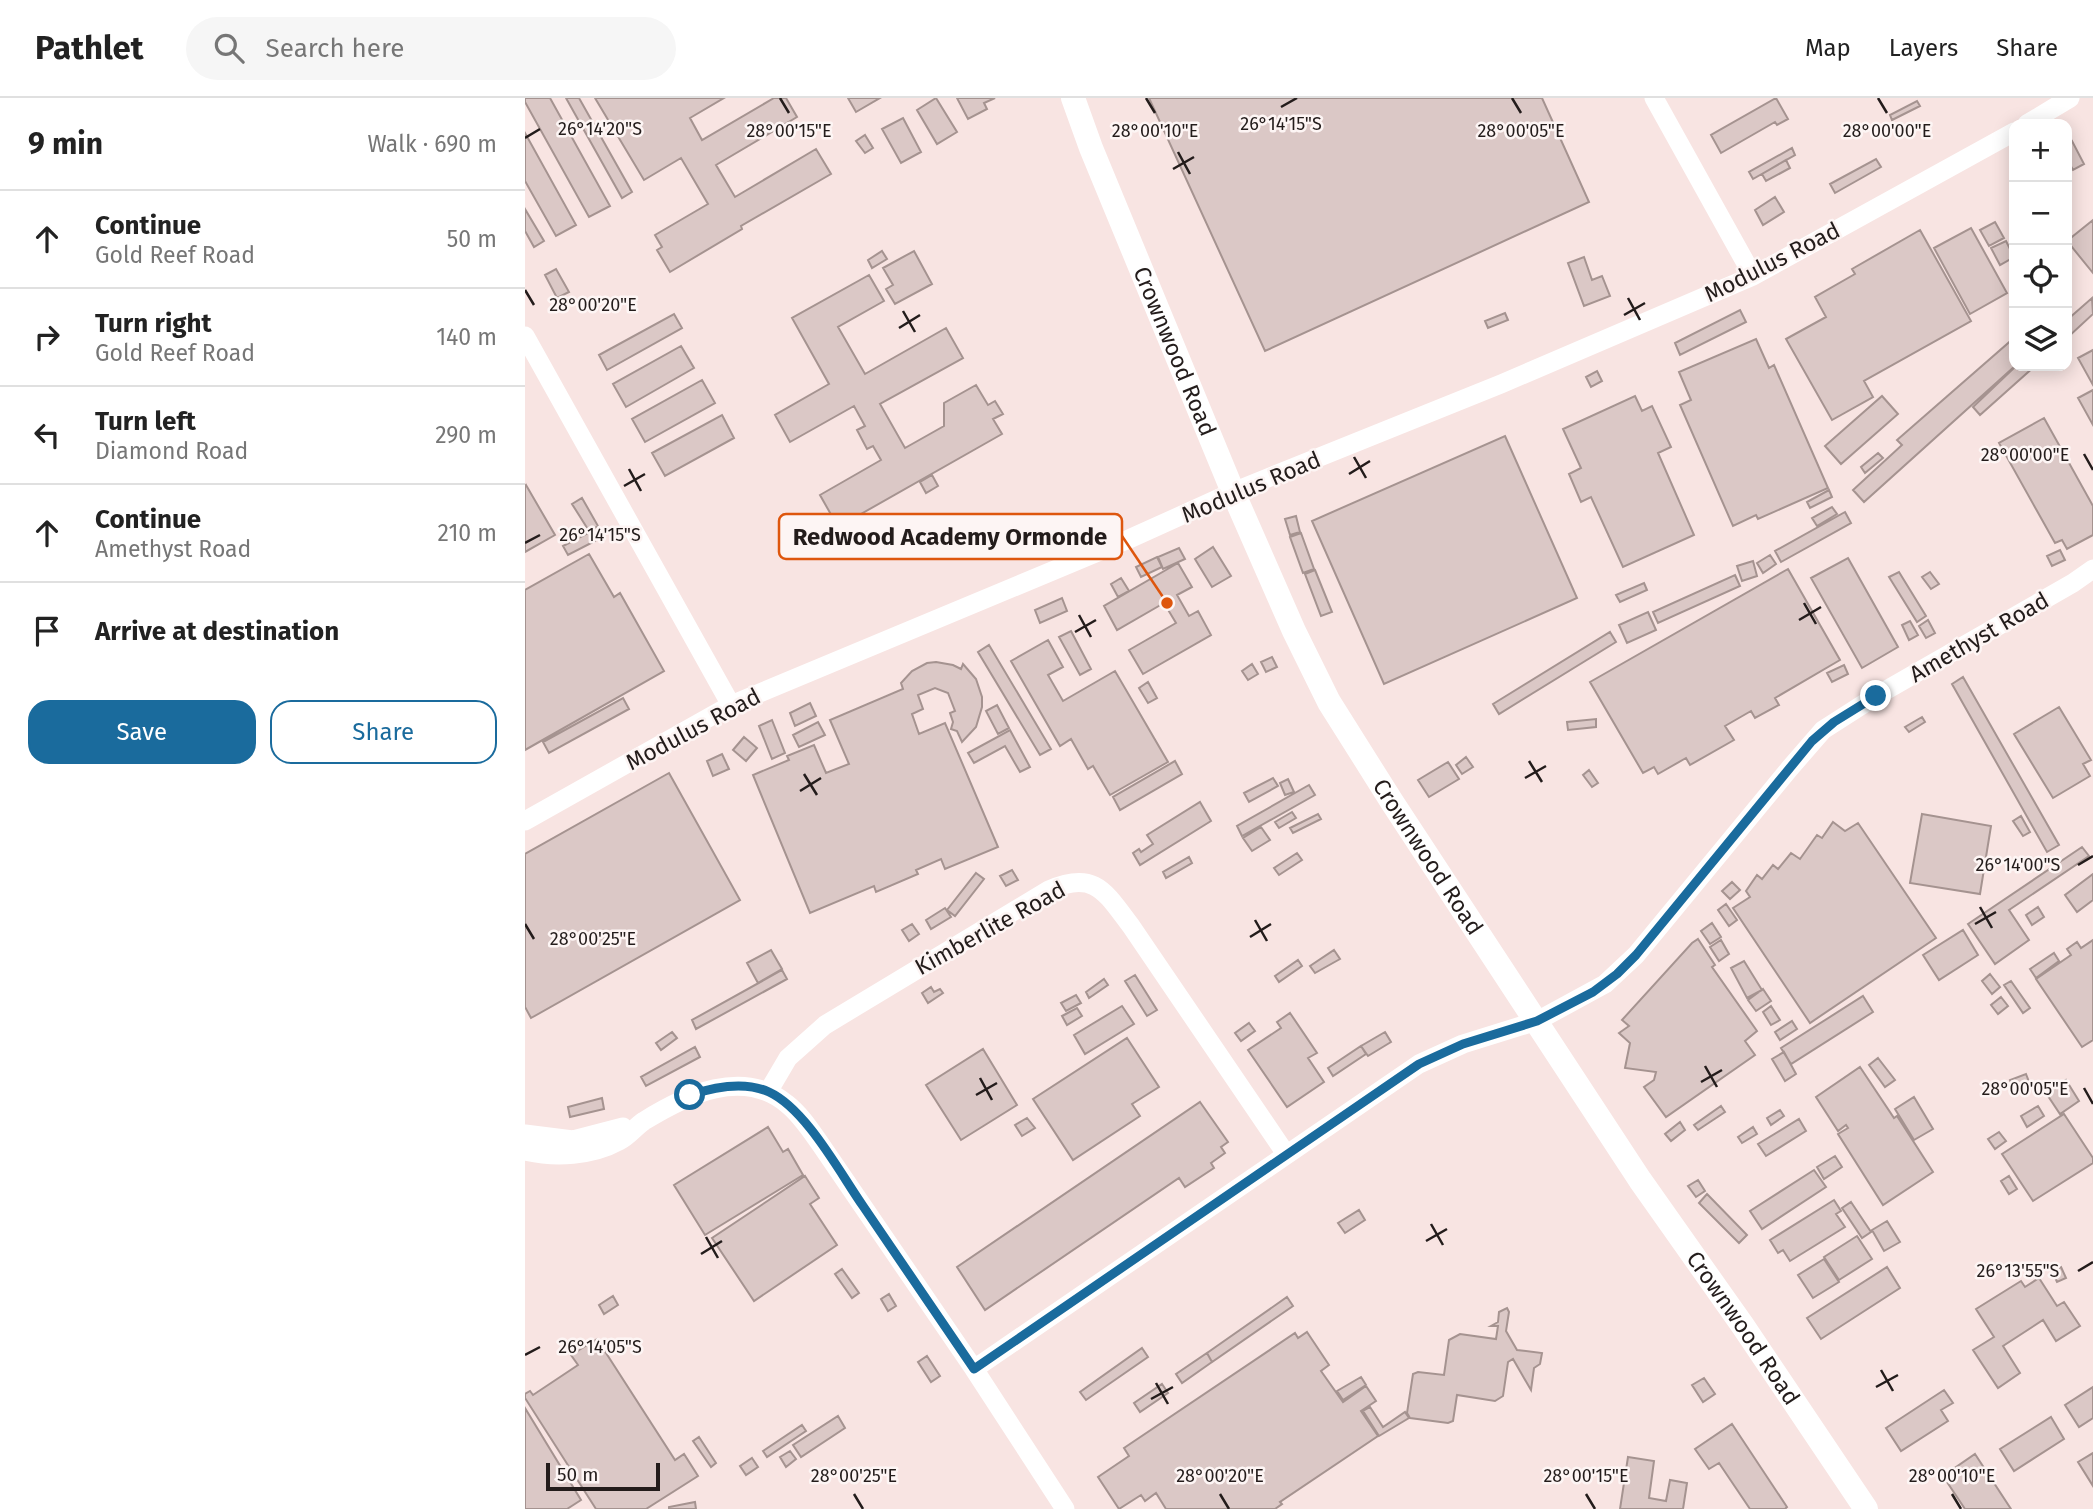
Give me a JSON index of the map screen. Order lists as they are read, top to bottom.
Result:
{
  "streets": {
    "main road": ["Crownwood Road"],
    "street": ["Modulus Road", "Amethyst Road", "Kimberlite Road"]
  },
  "crossings": [
    ["Modulus Road", "Crownwood Road"],
    ["Crownwood Road", "Amethyst Road"],
    ["Amethyst Road", "Kimberlite Road"]
  ],
  "places": ["Redwood Academy Ormonde"],
  "scale_bar": "50 m",
  "page": {
    "header": "Pathlet",
    "search": "Search here",
    "nav": ["Map", "Layers", "Share"],
    "heading": ["9 min", "Walk · 690 m"],
    "map_buttons": ["+", "−"],
    "list": [
      ["Continue", "Gold Reef Road", "50 m"],
      ["Turn right", "Gold Reef Road", "140 m"],
      ["Turn left", "Diamond Road", "290 m"],
      ["Continue", "Amethyst Road", "210 m"],
      "Arrive at destination"
    ],
    "buttons": ["Save", "Share"],
    "scale": "50 m"
  },
  "coordinates": [
    "26°14'15\"S",
    "26°14'20\"S",
    "28°00'05\"E",
    "28°00'15\"E",
    "28°00'10\"E",
    "28°00'00\"E",
    "28°00'20\"E",
    "26°14'00\"S",
    "28°00'25\"E",
    "26°13'55\"S",
    "26°14'05\"S"
  ]
}
